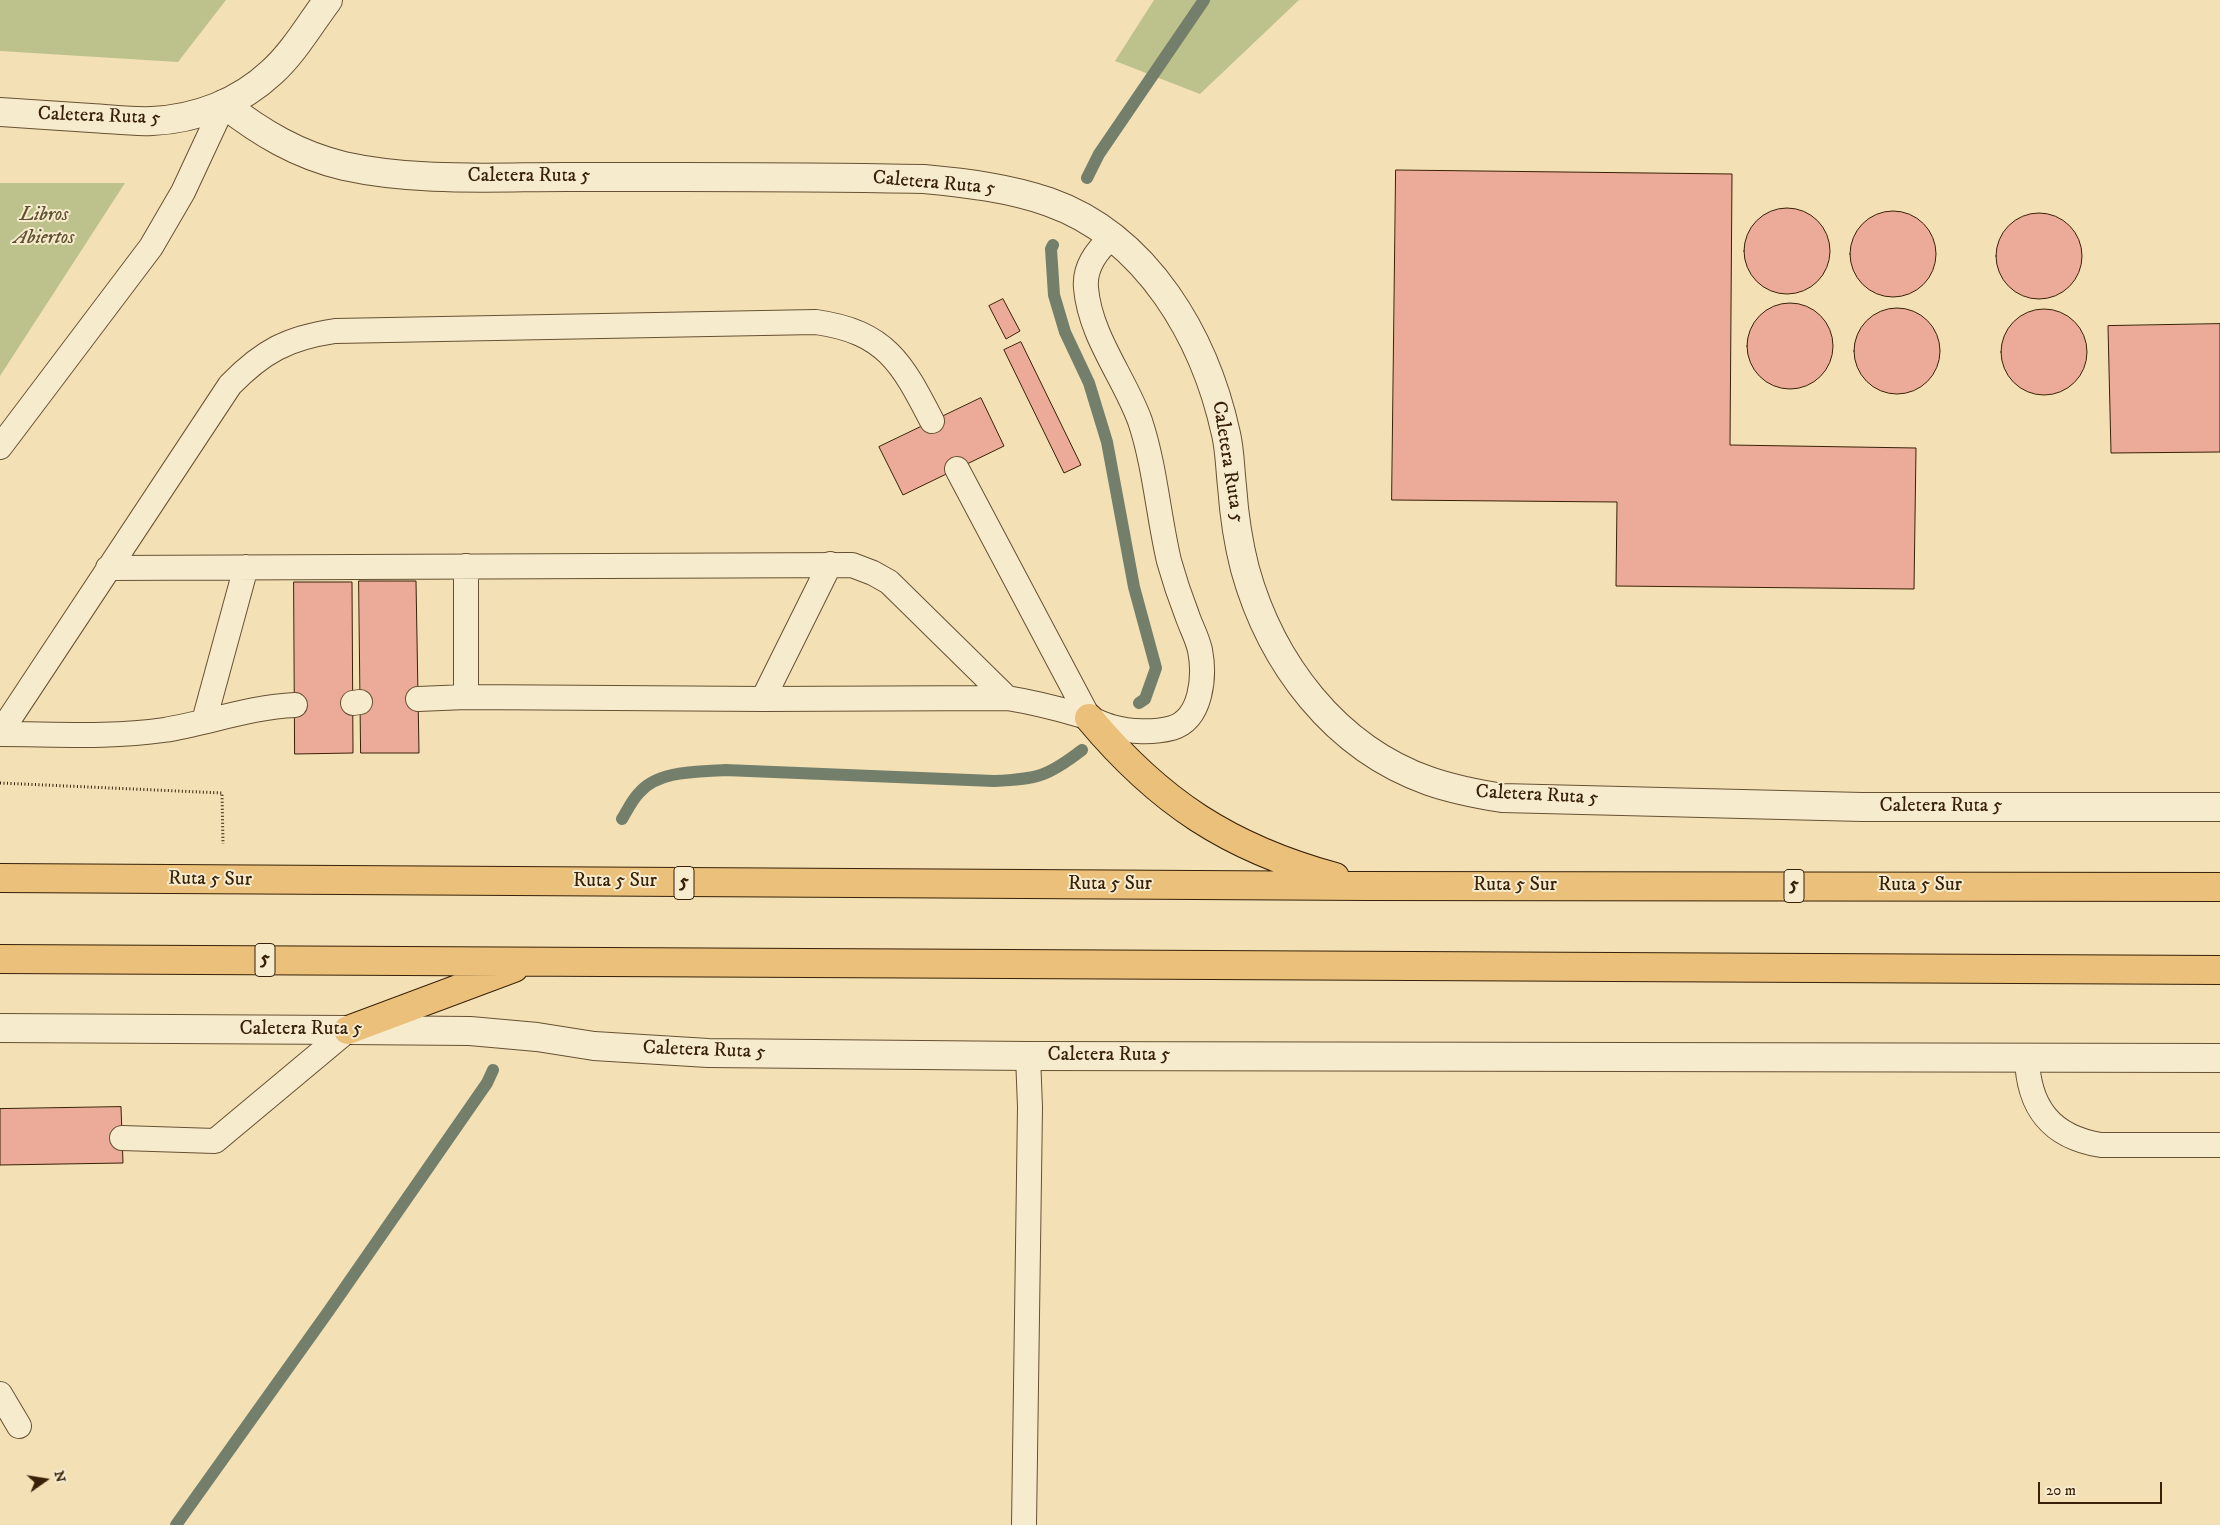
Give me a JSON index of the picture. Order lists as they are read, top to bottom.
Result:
{
  "streets": {
    "highway": ["Ruta 5 Sur", "5"],
    "street": ["Caletera Ruta 5"]
  },
  "parks": ["Libros Abiertos"],
  "scale_bar": "20 m",
  "north": "right"
}
